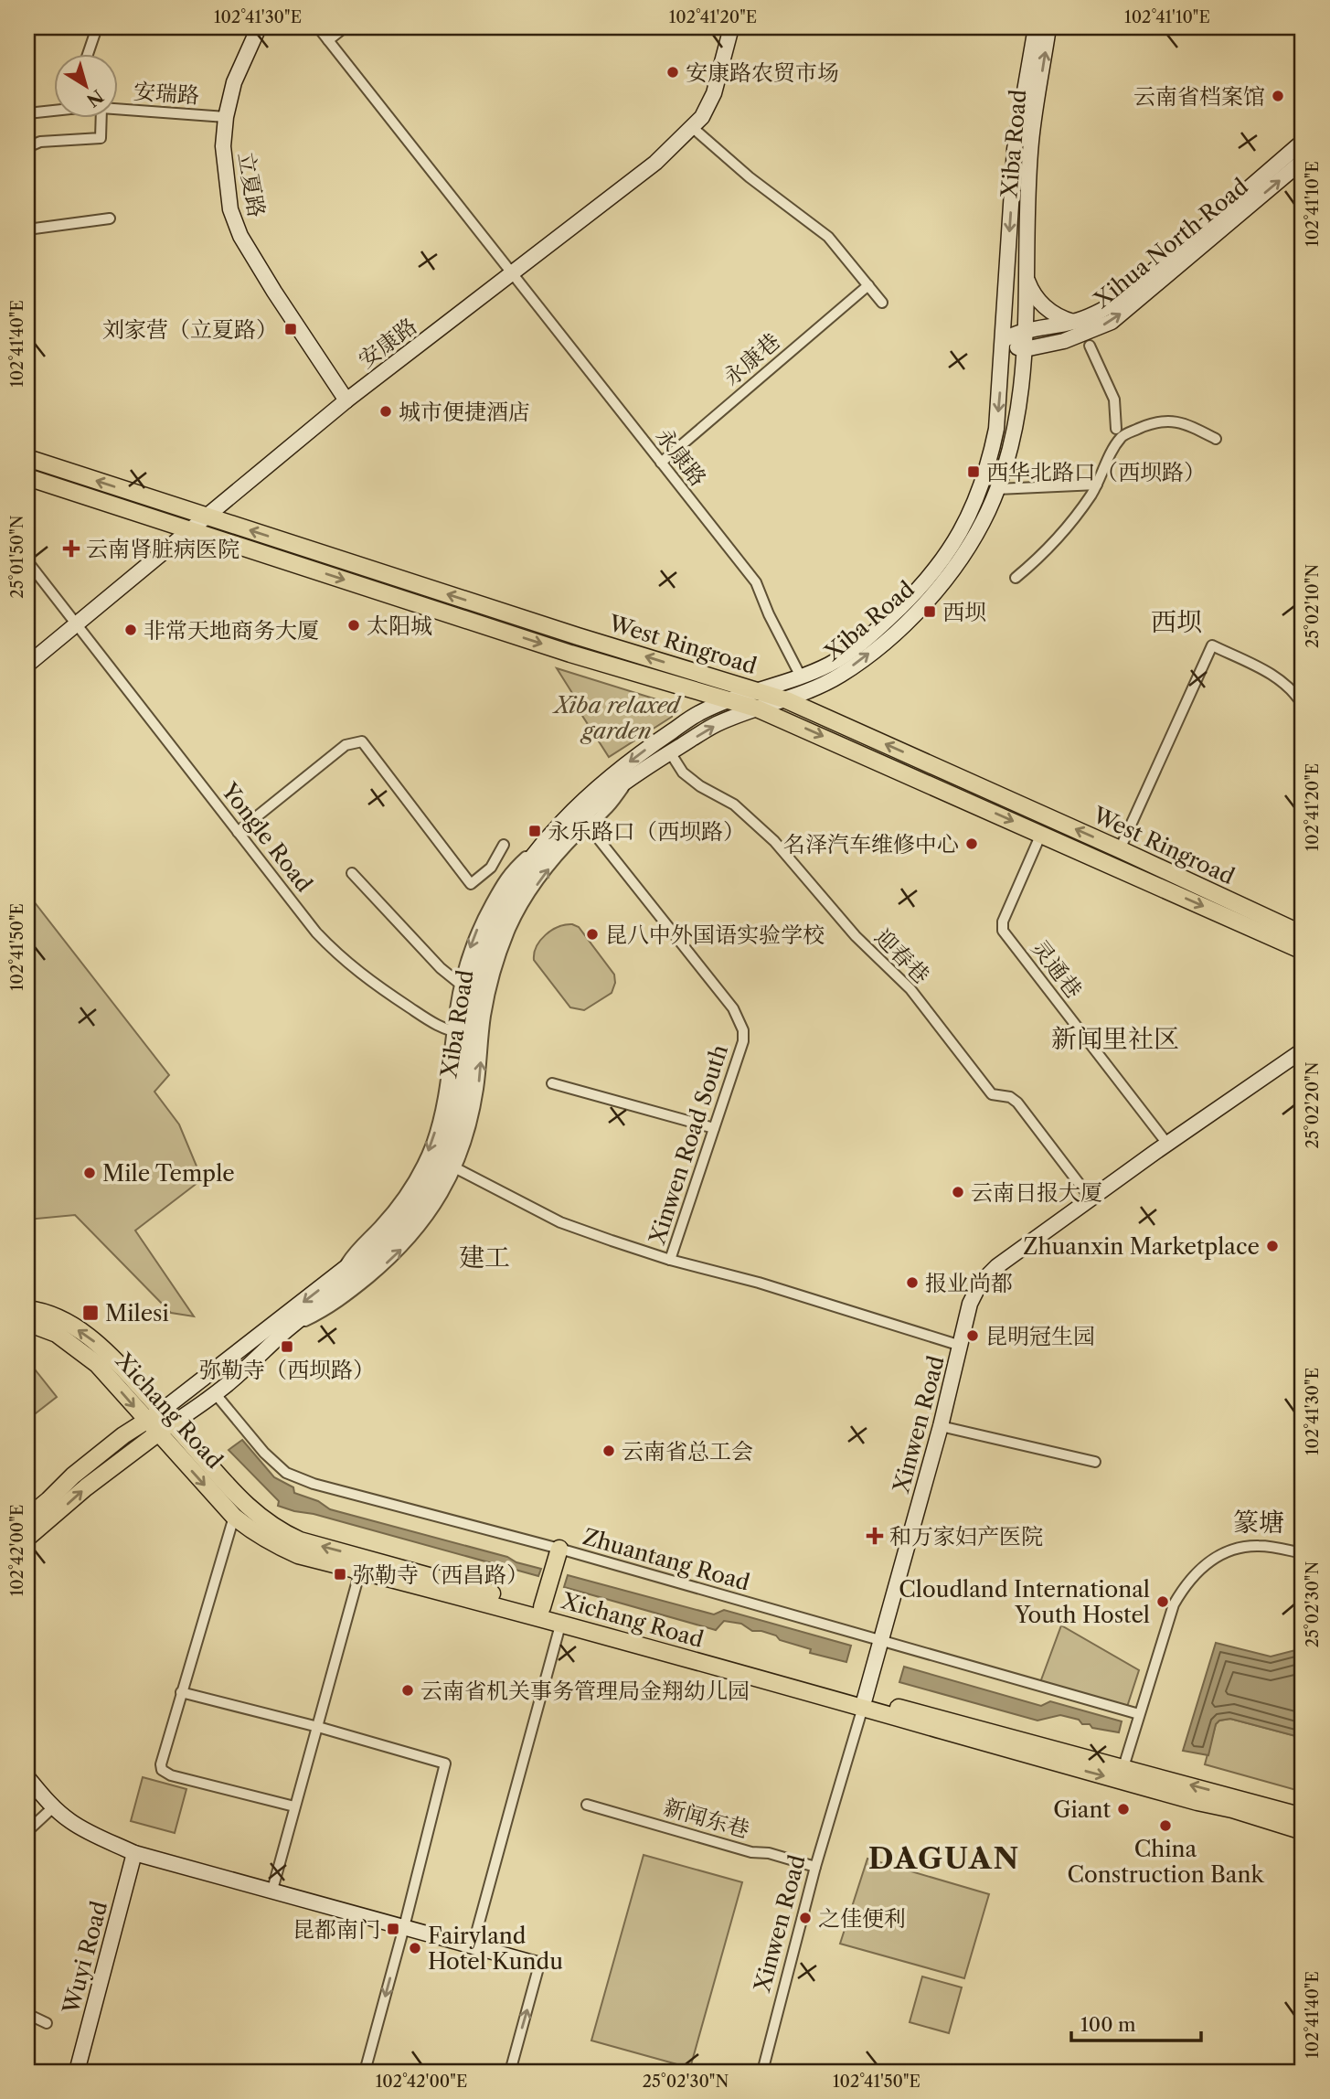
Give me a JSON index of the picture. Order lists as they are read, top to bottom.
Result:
{
  "streets": {
    "main road": ["West Ringroad", "Xichang Road"],
    "street": [
      "安瑞路",
      "Xiba Road",
      "立夏路",
      "Xihua North Road",
      "安康路",
      "永康巷",
      "永康路",
      "Yongle Road",
      "迎春巷",
      "灵通巷",
      "Xinwen Road South",
      "Xinwen Road",
      "Zhuantang Road",
      "新闻东巷",
      "Wuyi Road"
    ]
  },
  "crossings": [
    ["安瑞路", "立夏路"],
    ["Xiba Road", "Xihua North Road"],
    ["Xiba Road", "永康路"],
    ["Xiba Road", "West Ringroad"],
    ["Xiba Road", "Yongle Road"],
    ["Xiba Road", "迎春巷"],
    ["Xiba Road", "Xichang Road"],
    ["Xiba Road", "Zhuantang Road"],
    ["立夏路", "安康路"],
    ["安康路", "永康路"],
    ["安康路", "West Ringroad"],
    ["安康路", "Yongle Road"],
    ["永康巷", "永康路"],
    ["West Ringroad", "灵通巷"],
    ["迎春巷", "Xinwen Road"],
    ["灵通巷", "Xinwen Road"],
    ["Xinwen Road South", "Xinwen Road"],
    ["Xichang Road", "Xinwen Road"],
    ["Xinwen Road", "Zhuantang Road"],
    ["Xinwen Road", "新闻东巷"]
  ],
  "districts": [
    "西坝",
    "新闻里社区",
    "建工",
    "篆塘",
    "DAGUAN"
  ],
  "parks": ["Xiba relaxed garden"],
  "places": {
    "other": [
      "安康路农贸市场",
      "云南省档案馆",
      "城市便捷酒店",
      "太阳城",
      "非常天地商务大厦",
      "名泽汽车维修中心",
      "昆八中外国语实验学校",
      "Mile Temple",
      "云南日报大厦",
      "Zhuanxin Marketplace",
      "报业尚都",
      "昆明冠生园",
      "云南省总工会",
      "Cloudland International Youth Hostel",
      "云南省机关事务管理局金翔幼儿园",
      "Giant",
      "China Construction Bank",
      "之佳便利",
      "Fairyland Hotel Kundu"
    ],
    "transit": [
      "刘家营（立夏路）",
      "西华北路口（西坝路）",
      "西坝",
      "永乐路口（西坝路）",
      "Milesi",
      "弥勒寺（西坝路）",
      "弥勒寺（西昌路）",
      "昆都南门"
    ],
    "health": ["云南肾脏病医院", "和万家妇产医院"]
  },
  "scale_bar": "100 m",
  "north": "bottom right",
  "coordinates": [
    "102°41'30\"E",
    "102°41'20\"E",
    "102°41'10\"E",
    "102°41'40\"E",
    "25°01'50\"N",
    "25°02'10\"N",
    "102°41'50\"E",
    "25°02'20\"N",
    "102°42'00\"E",
    "25°02'30\"N"
  ]
}
